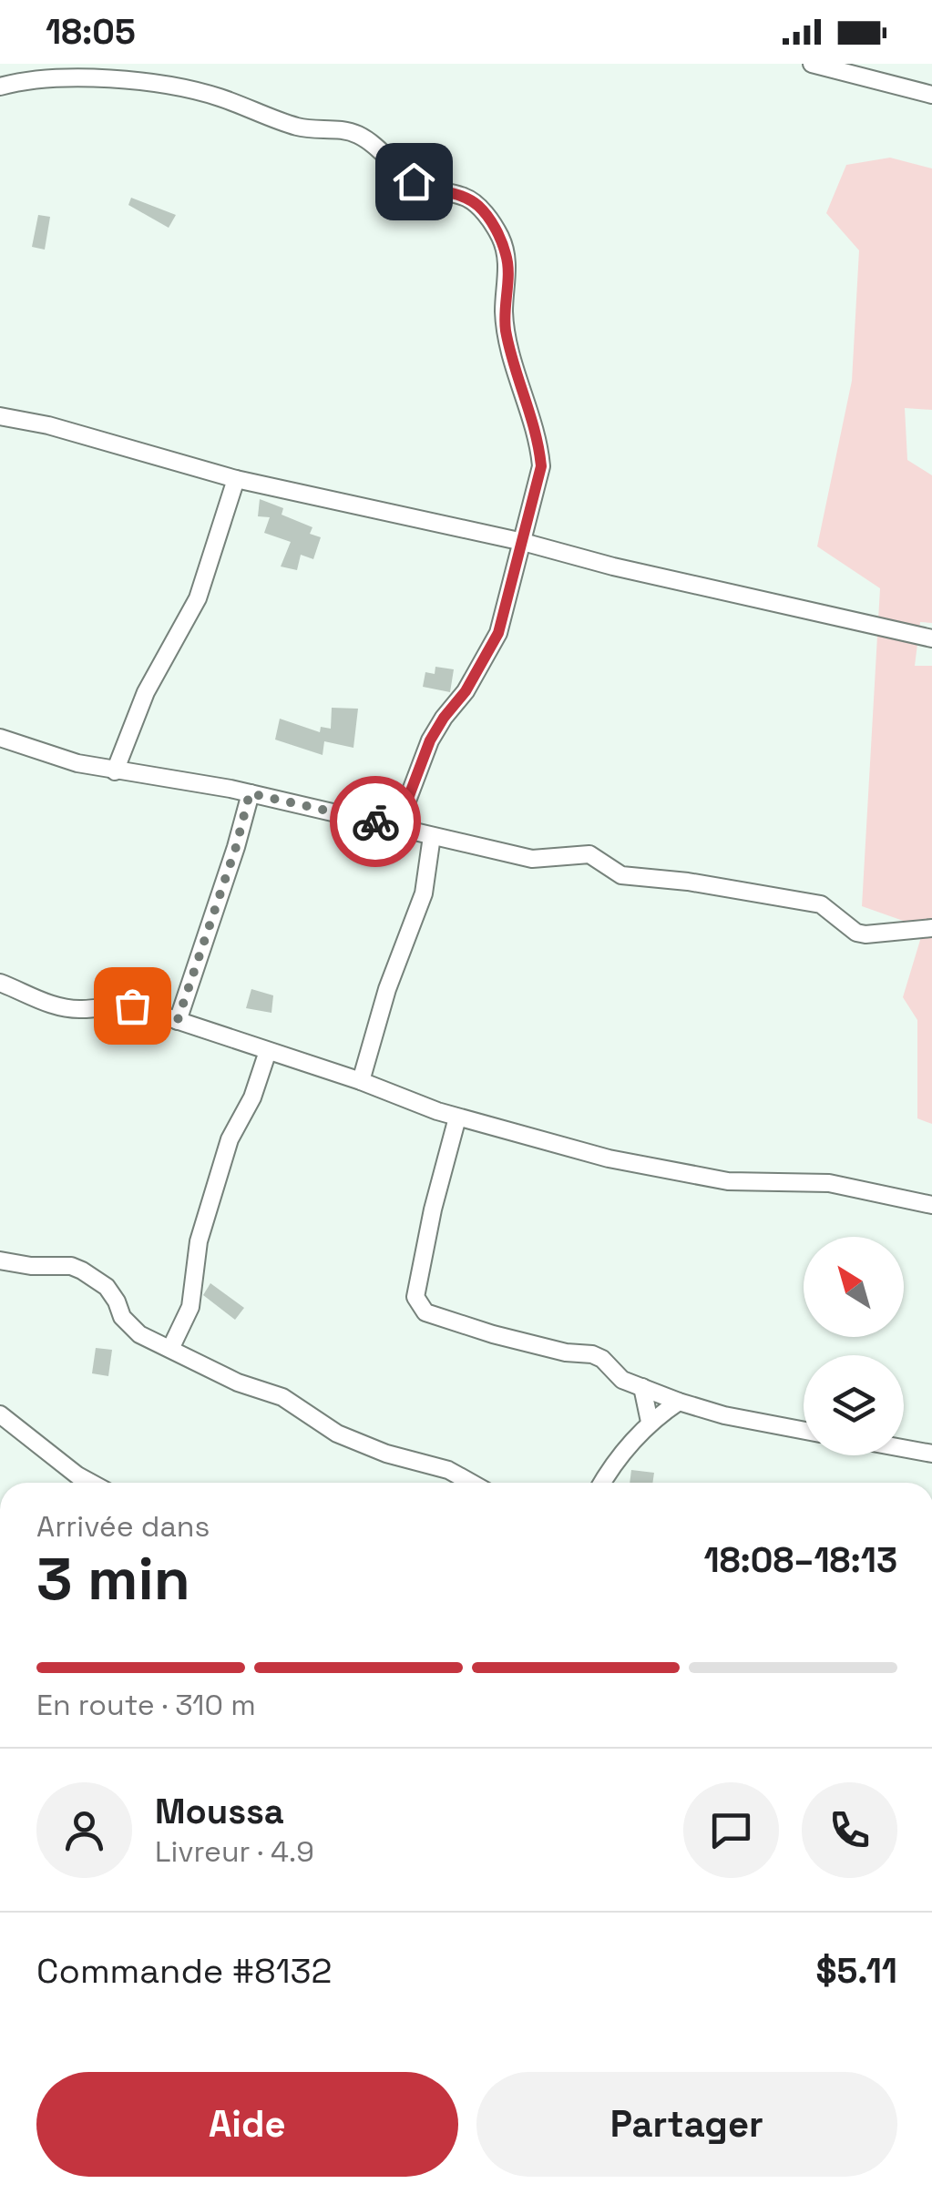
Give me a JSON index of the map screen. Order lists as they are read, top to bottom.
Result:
{
  "north": "top left",
  "page": {
    "status": "18:05",
    "heading": ["3 min", "Arrivée dans", "18:08–18:13"],
    "panel": [
      "Moussa",
      "Livreur · 4.9",
      "Commande #8132",
      "$5.11"
    ],
    "bar": "En route · 310 m",
    "buttons": ["Aide", "Partager"]
  }
}
